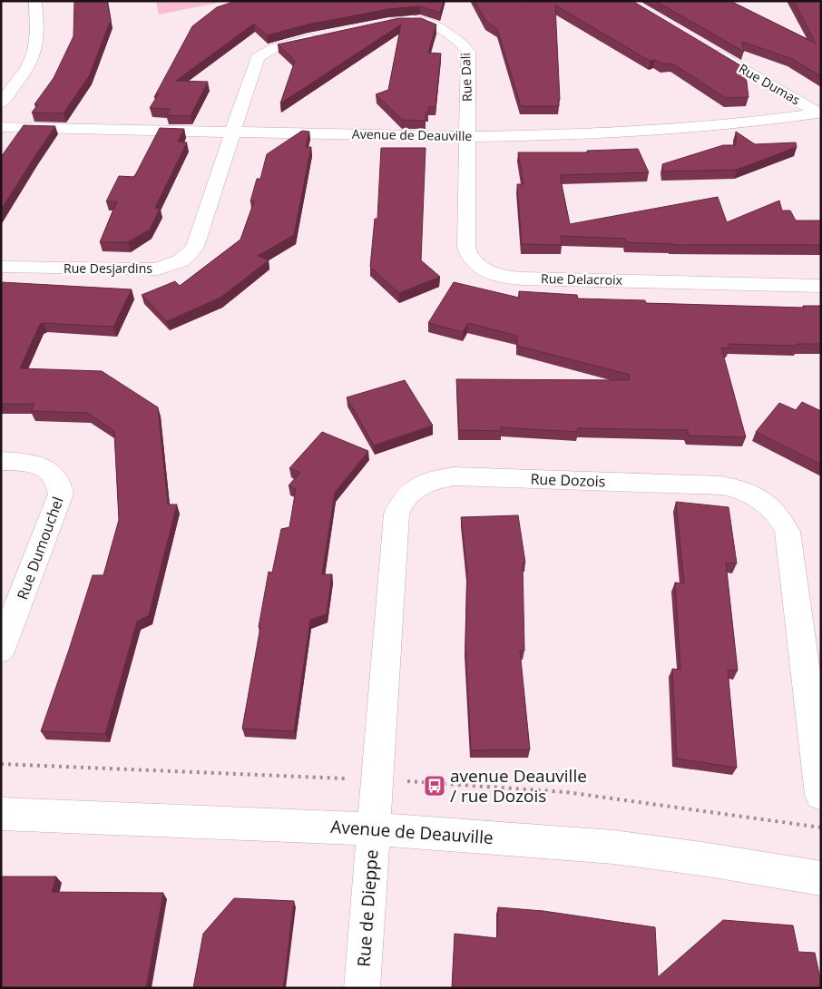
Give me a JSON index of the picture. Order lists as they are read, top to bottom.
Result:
{
  "streets": {
    "street": [
      "Rue Dali",
      "Rue Dumas",
      "Avenue de Deauville",
      "Rue Desjardins",
      "Rue Delacroix",
      "Rue Dozois",
      "Rue Dumouchel",
      "Rue de Dieppe"
    ]
  },
  "crossings": [
    ["Rue Dali", "Avenue de Deauville"],
    ["Rue Dali", "Rue Delacroix"],
    ["Rue Dumas", "Avenue de Deauville"],
    ["Avenue de Deauville", "Rue Desjardins"],
    ["Avenue de Deauville", "Rue Delacroix"],
    ["Avenue de Deauville", "Rue Dozois"],
    ["Avenue de Deauville", "Rue de Dieppe"],
    ["Rue Dozois", "Rue de Dieppe"]
  ],
  "places": {
    "bus stop": ["avenue Deauville / rue Dozois"]
  }
}
